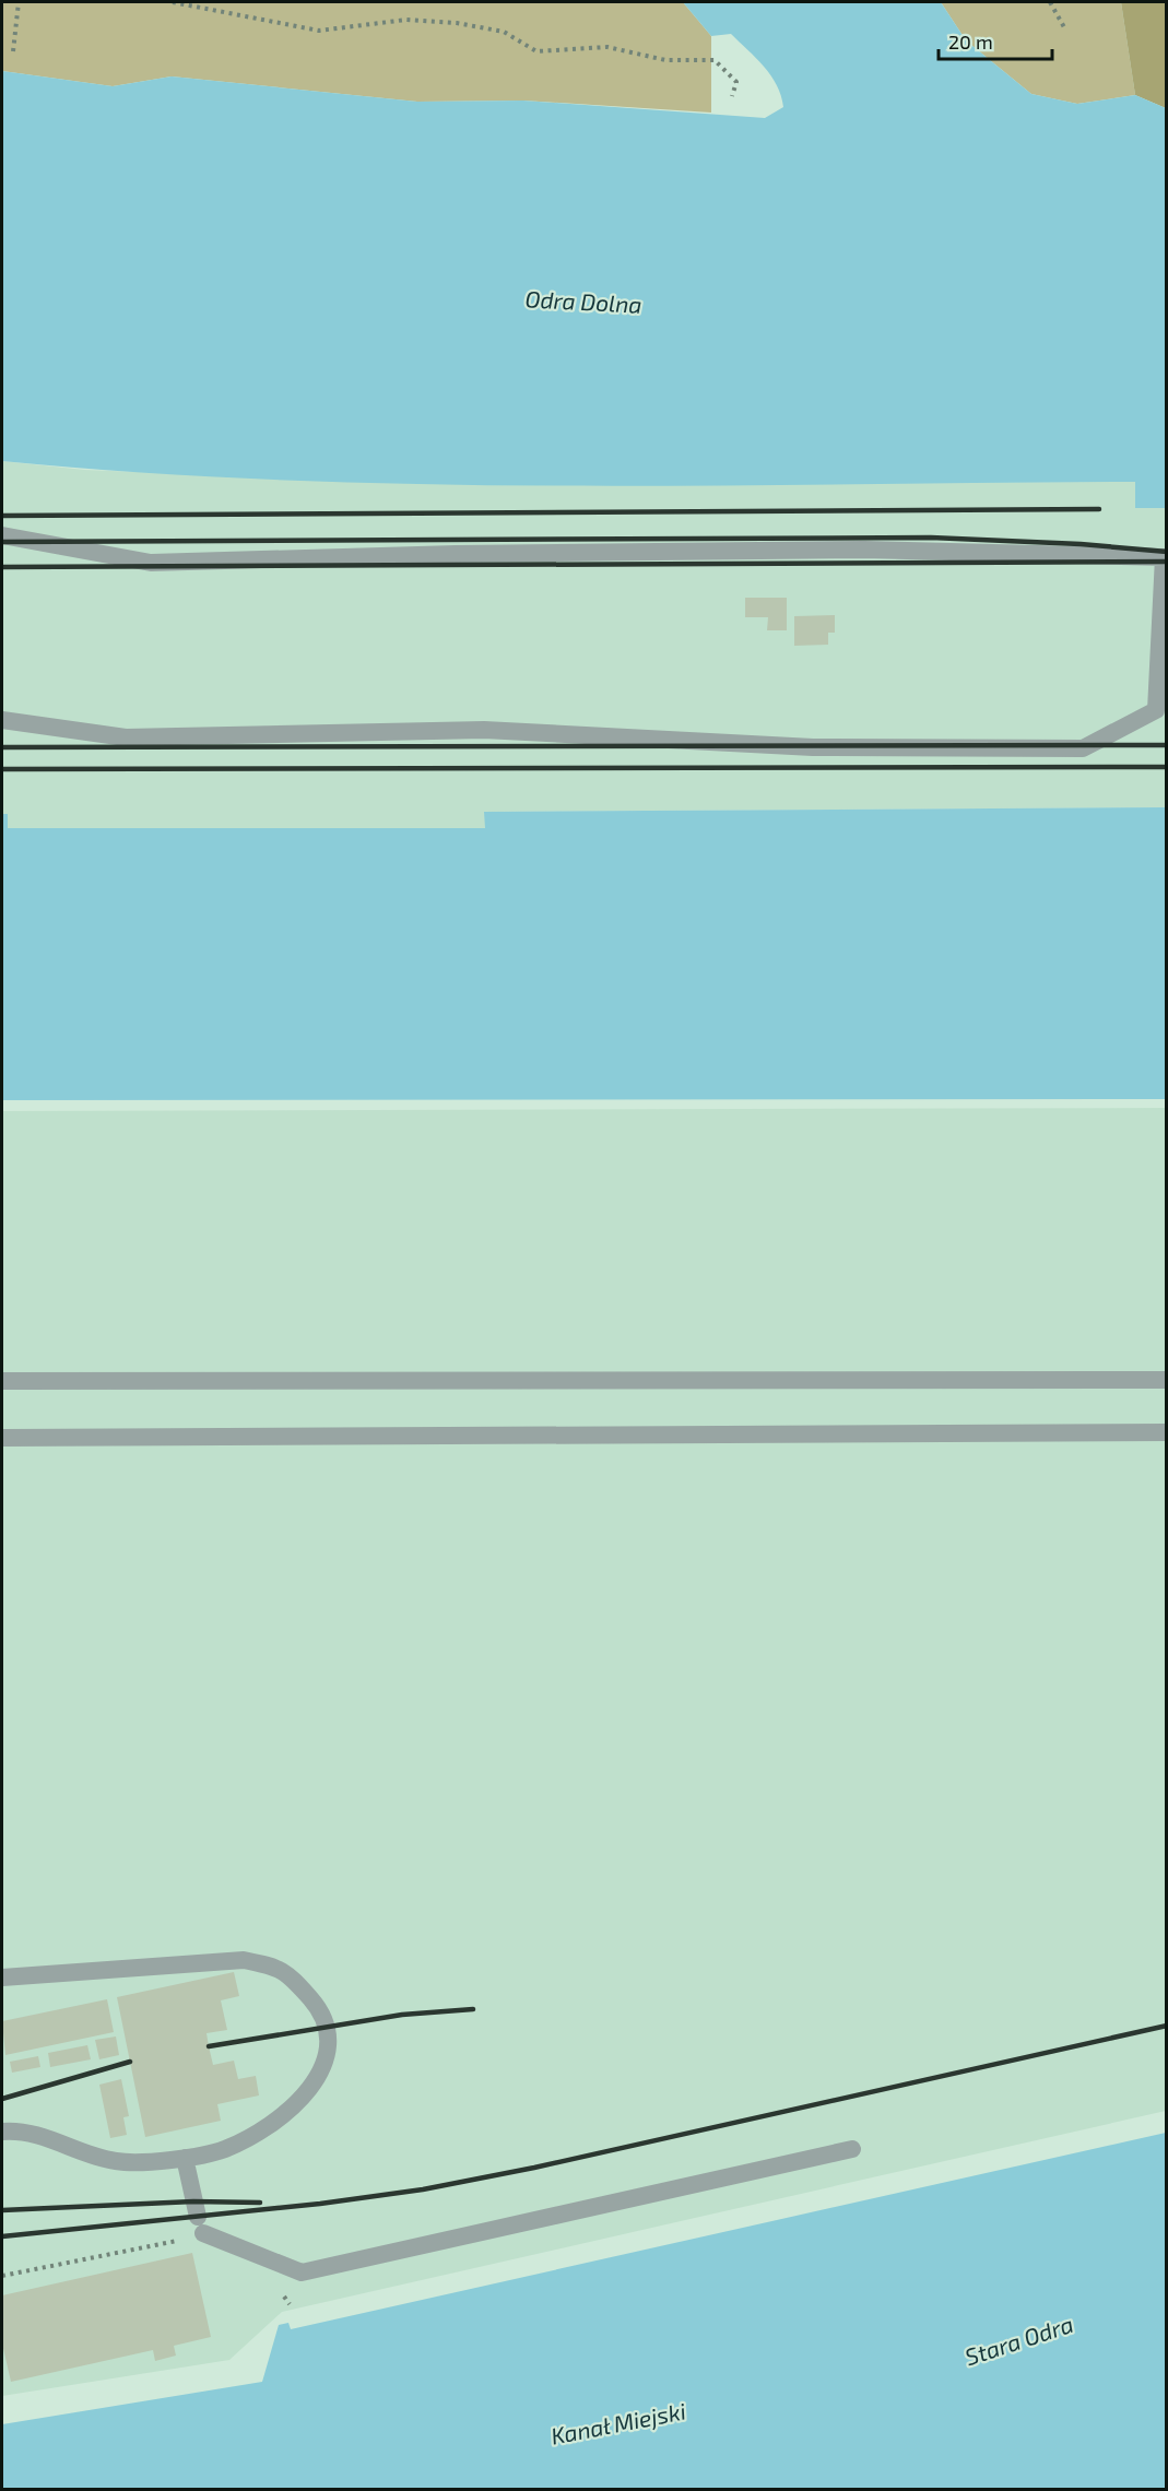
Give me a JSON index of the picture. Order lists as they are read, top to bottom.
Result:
{
  "water": ["Odra Dolna", "Stara Odra", "Kanał Miejski"],
  "scale_bar": "20 m"
}
